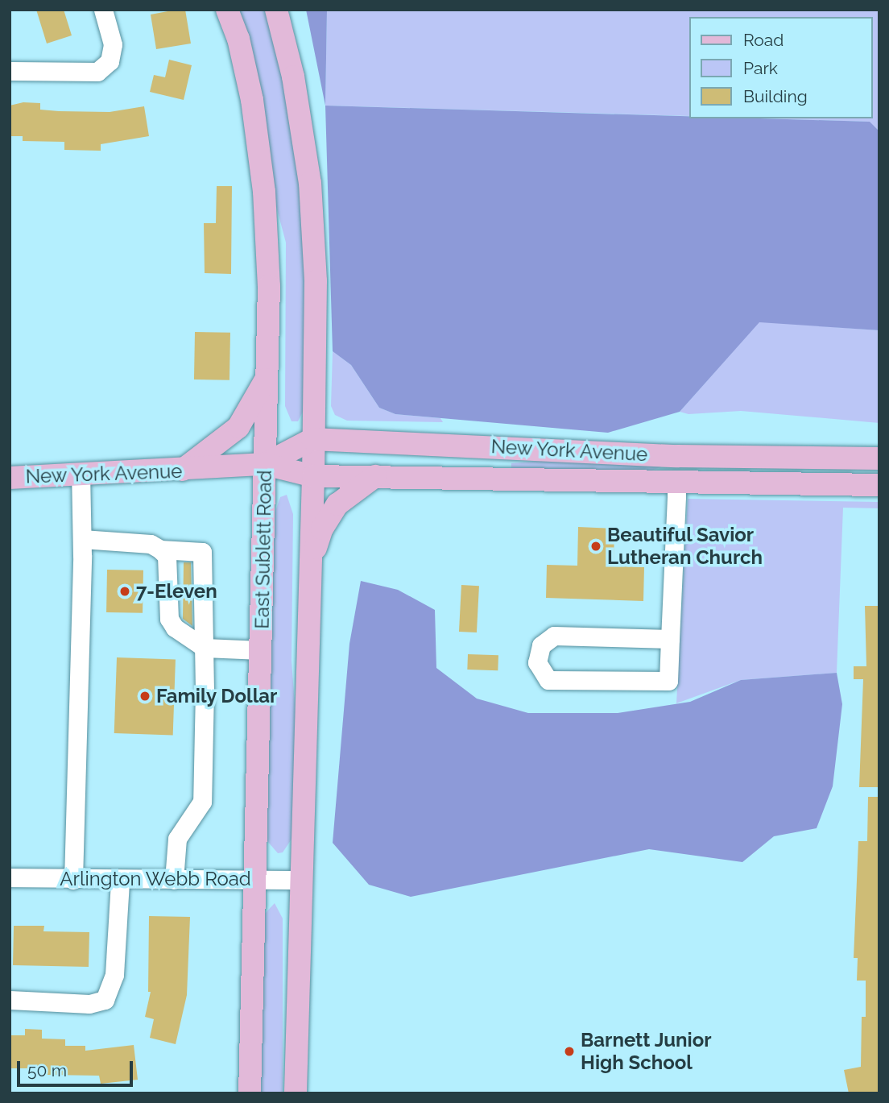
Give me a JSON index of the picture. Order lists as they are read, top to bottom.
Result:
{
  "streets": {
    "main road": ["New York Avenue", "East Sublett Road"],
    "street": ["Arlington Webb Road"]
  },
  "crossings": [
    ["New York Avenue", "East Sublett Road"],
    ["East Sublett Road", "Arlington Webb Road"]
  ],
  "places": [
    "Beautiful Savior Lutheran Church",
    "7-Eleven",
    "Family Dollar",
    "Barnett Junior High School"
  ],
  "legend": ["Road", "Park", "Building"],
  "scale_bar": "50 m"
}
